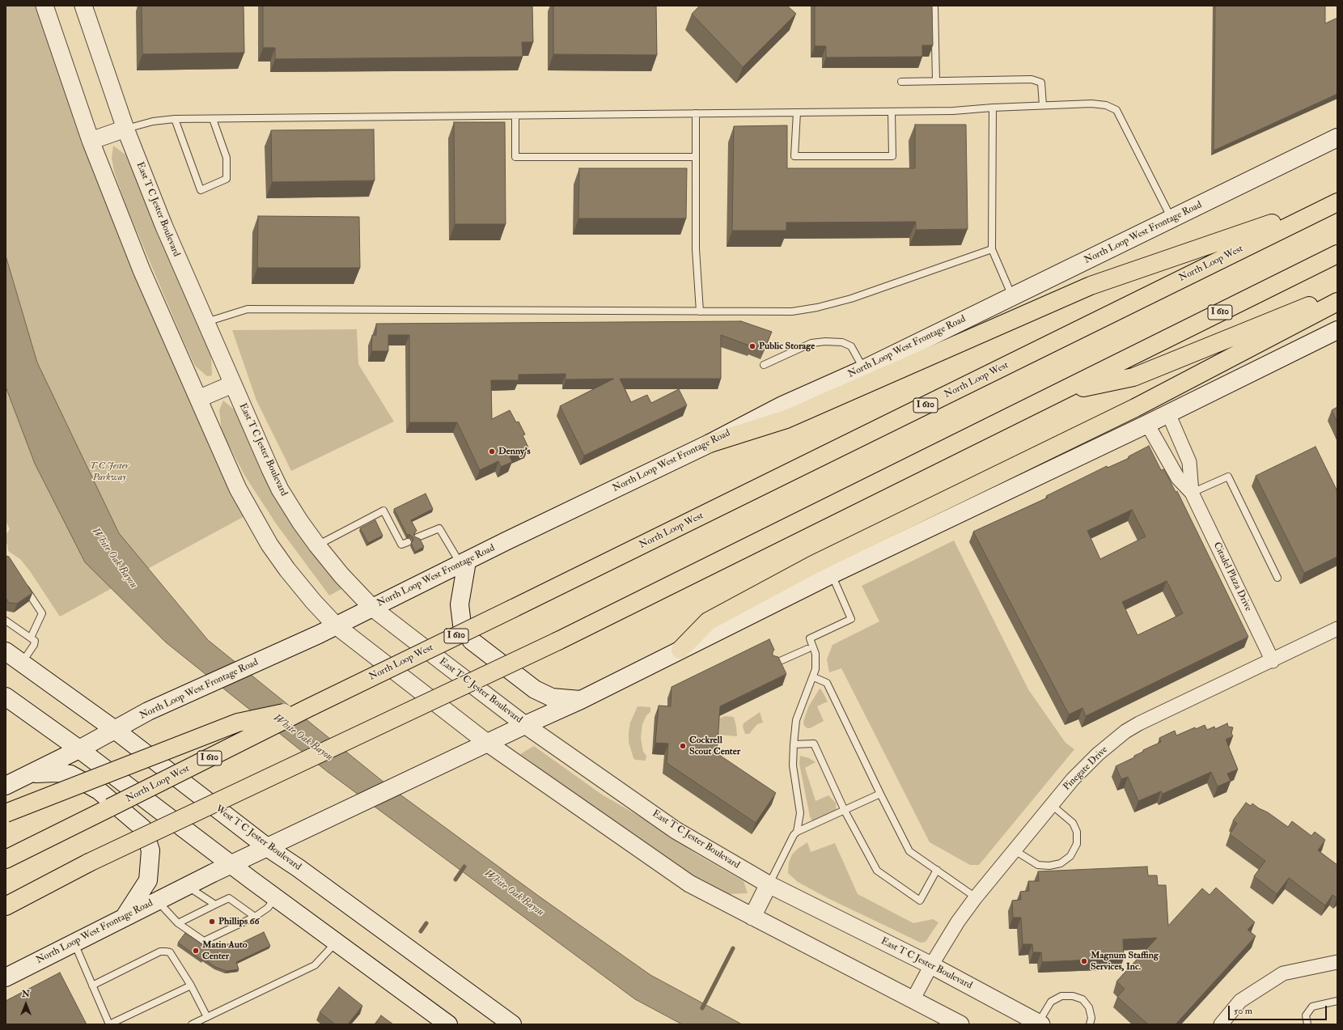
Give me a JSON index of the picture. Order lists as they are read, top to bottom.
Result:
{
  "streets": {
    "highway": ["North Loop West", "I 610"],
    "main road": ["North Loop West Frontage Road", "West T C Jester Boulevard"],
    "street": ["East T C Jester Boulevard", "Citadel Plaza Drive", "Pinegate Drive"]
  },
  "crossings": [
    ["East T C Jester Boulevard", "North Loop West Frontage Road"],
    ["East T C Jester Boulevard", "Pinegate Drive"],
    ["North Loop West Frontage Road", "Citadel Plaza Drive"],
    ["North Loop West Frontage Road", "West T C Jester Boulevard"],
    ["Citadel Plaza Drive", "Pinegate Drive"]
  ],
  "water": ["White Oak Bayou"],
  "parks": ["T C Jester Parkway"],
  "places": [
    "Public Storage",
    "Denny's",
    "Cockrell Scout Center",
    "Phillips 66",
    "Matin Auto Center",
    "Magnum Staffing Services, Inc."
  ],
  "scale_bar": "50 m",
  "north": "top"
}
